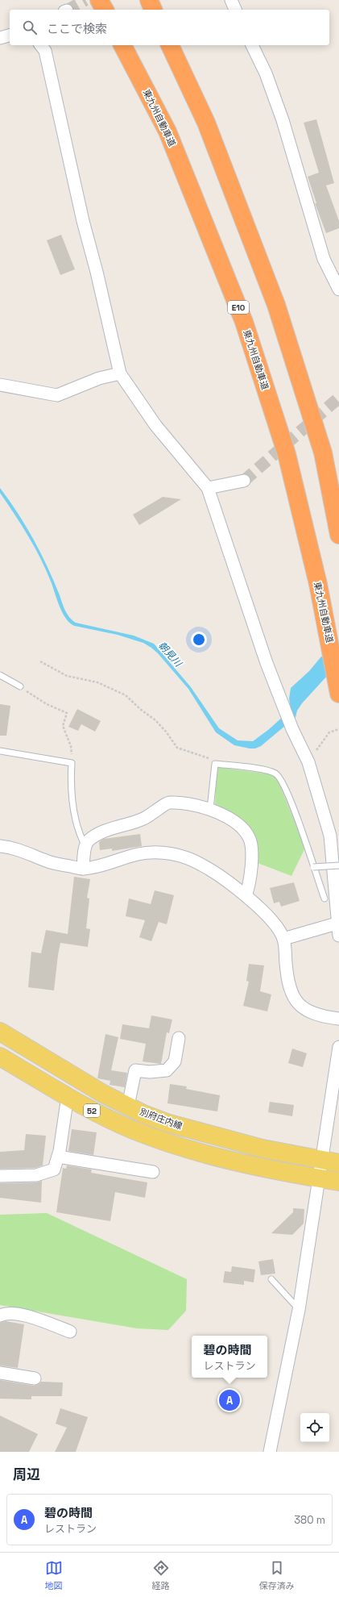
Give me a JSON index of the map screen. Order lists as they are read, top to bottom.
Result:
{
  "streets": {
    "highway": ["東九州自動車道", "E10"],
    "main road": ["52", "別府庄内線"]
  },
  "water": ["朝見川"],
  "page": {
    "search": "ここで検索",
    "popup": ["碧の時間", "レストラン"],
    "pins": "A",
    "heading": "周辺",
    "list": [
      {
        "mark": "A",
        "name": "碧の時間",
        "note": "レストラン",
        "value": "380 m"
      }
    ],
    "nav": ["地図", "経路", "保存済み"]
  }
}
